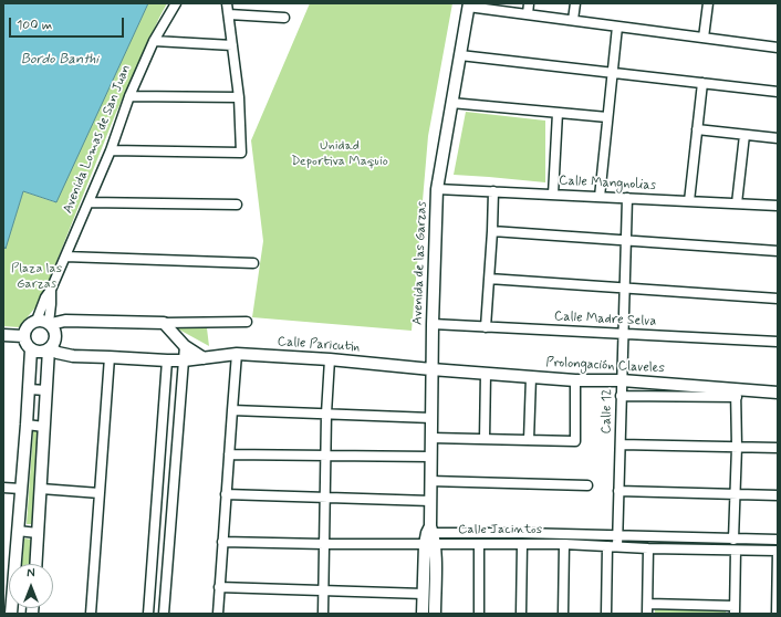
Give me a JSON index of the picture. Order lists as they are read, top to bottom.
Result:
{
  "streets": {
    "street": [
      "Avenida Lomas de San Juan",
      "Calle Mangnolias",
      "Avenida de las Garzas",
      "Calle Madre Selva",
      "Calle Paricutin",
      "Prolongación Claveles",
      "Calle 12",
      "Calle Jacintos"
    ]
  },
  "crossings": [
    ["Avenida Lomas de San Juan", "Calle Paricutin"],
    ["Calle Mangnolias", "Avenida de las Garzas"],
    ["Calle Mangnolias", "Calle 12"],
    ["Avenida de las Garzas", "Calle Madre Selva"],
    ["Avenida de las Garzas", "Calle Paricutin"],
    ["Avenida de las Garzas", "Prolongación Claveles"],
    ["Avenida de las Garzas", "Calle Jacintos"],
    ["Calle Madre Selva", "Calle 12"],
    ["Calle Paricutin", "Prolongación Claveles"],
    ["Prolongación Claveles", "Calle 12"],
    ["Calle 12", "Calle Jacintos"]
  ],
  "water": ["Bordo Banthi"],
  "parks": ["Unidad Deportiva Maquio", "Plaza las Garzas"],
  "scale_bar": "100 m",
  "north": "top"
}
